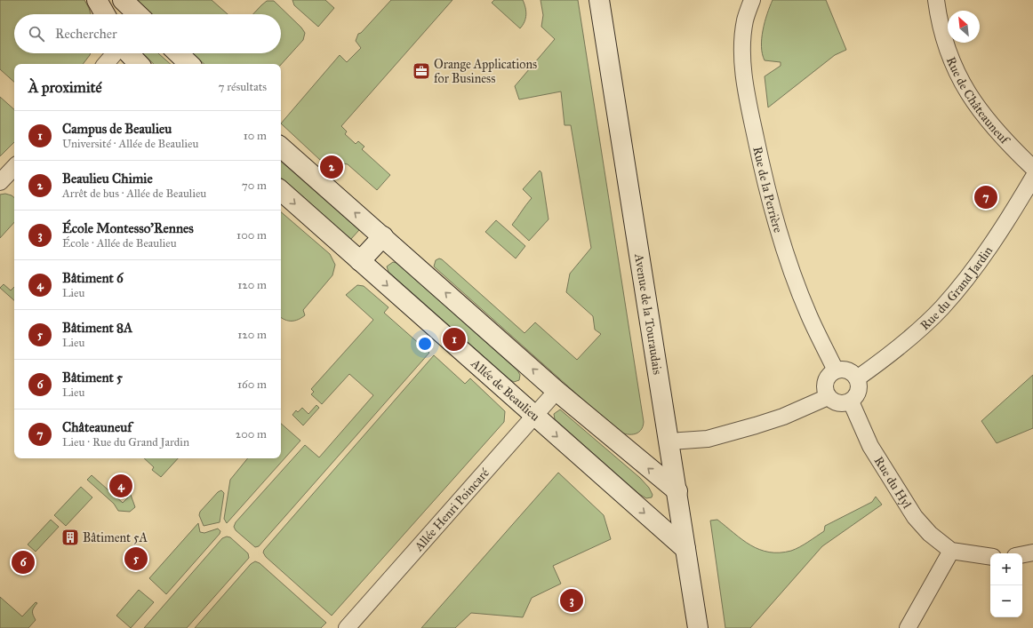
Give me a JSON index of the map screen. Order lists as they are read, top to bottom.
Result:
{
  "streets": {
    "street": [
      "Rue de Châteauneuf",
      "Rue de la Perrière",
      "Rue du Grand Jardin",
      "Avenue de la Touraudais",
      "Allée de Beaulieu",
      "Rue du Hyl",
      "Allée Henri Poincaré"
    ]
  },
  "crossings": [
    ["Rue de la Perrière", "Rue du Grand Jardin"],
    ["Rue de la Perrière", "Rue du Hyl"],
    ["Rue du Grand Jardin", "Rue du Hyl"],
    ["Avenue de la Touraudais", "Allée de Beaulieu"],
    ["Allée de Beaulieu", "Allée Henri Poincaré"]
  ],
  "places": {
    "office": ["Orange Applications for Business"],
    "building": ["Bâtiment 5A"]
  },
  "north": "top left",
  "page": {
    "search": "Rechercher",
    "heading": ["À proximité", "7 résultats"],
    "list": [
      {
        "mark": "1",
        "name": "Campus de Beaulieu",
        "note": "Université · Allée de Beaulieu",
        "value": "10 m"
      },
      {
        "mark": "2",
        "name": "Beaulieu Chimie",
        "note": "Arrêt de bus · Allée de Beaulieu",
        "value": "70 m"
      },
      {
        "mark": "3",
        "name": "École Montesso'Rennes",
        "note": "École · Allée de Beaulieu",
        "value": "100 m"
      },
      {
        "mark": "4",
        "name": "Bâtiment 6",
        "note": "Lieu",
        "value": "120 m"
      },
      {
        "mark": "5",
        "name": "Bâtiment 8A",
        "note": "Lieu",
        "value": "120 m"
      },
      {
        "mark": "6",
        "name": "Bâtiment 5",
        "note": "Lieu",
        "value": "160 m"
      },
      {
        "mark": "7",
        "name": "Châteauneuf",
        "note": "Lieu · Rue du Grand Jardin",
        "value": "200 m"
      }
    ],
    "pins": [
      "2",
      "7",
      "1",
      "4",
      "5",
      "6",
      "3"
    ],
    "map_buttons": ["+", "−"]
  }
}
